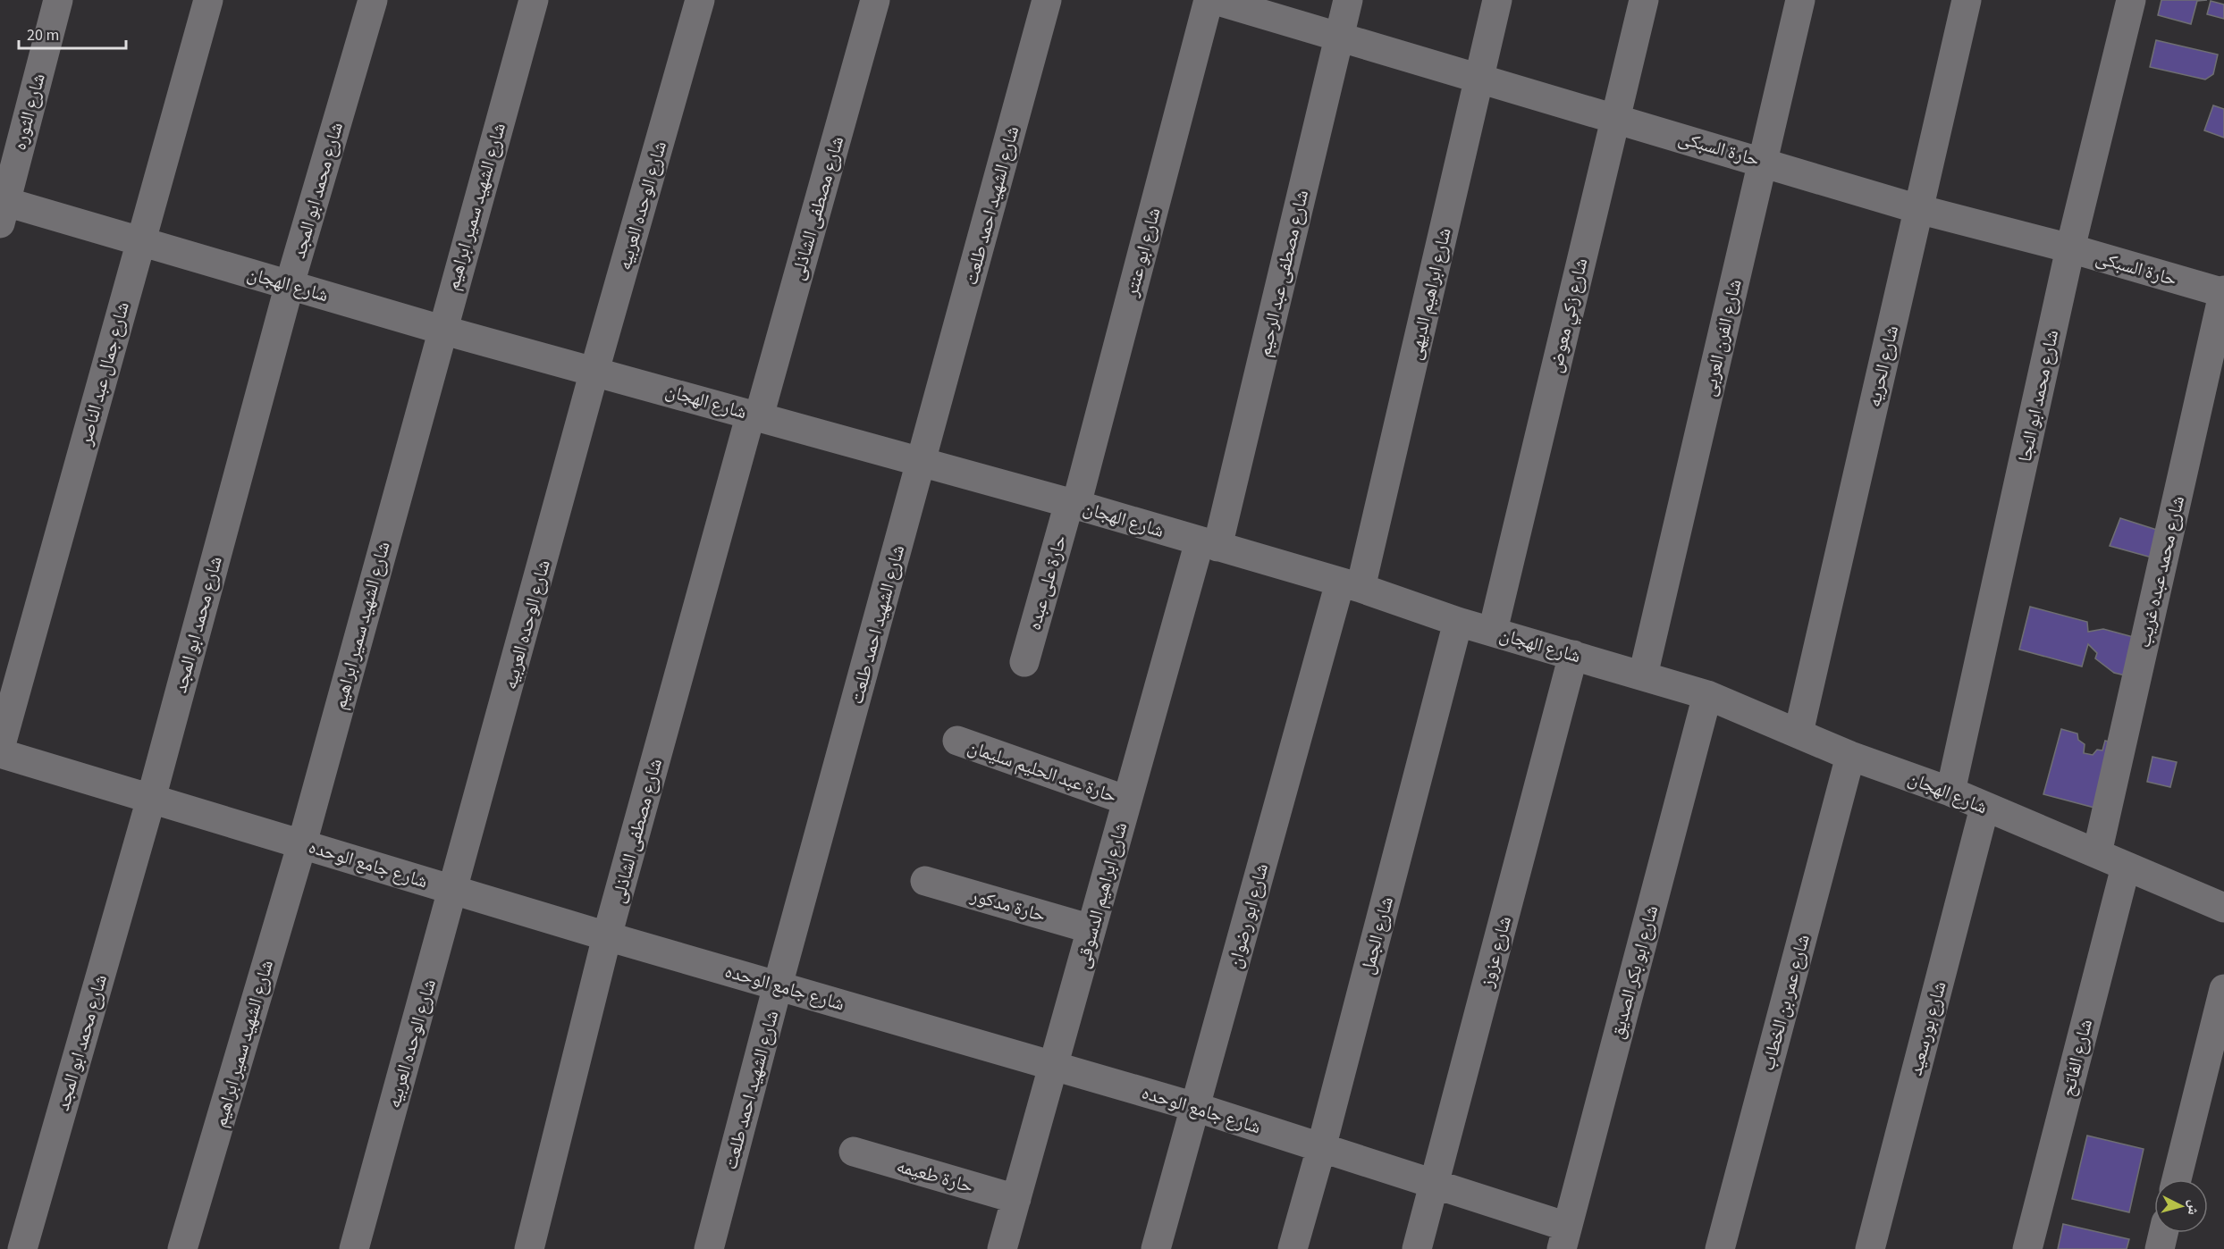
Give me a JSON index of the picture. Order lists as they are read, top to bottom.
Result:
{
  "streets": {
    "street": [
      "شارع الثوره",
      "حارة السبكى",
      "شارع محمد ابو المجد",
      "شارع الوحده العربيه",
      "شارع الشهيد احمد طلعت",
      "شارع الشهيد سمير ابراهيم",
      "شارع مصطفى الشاذلى",
      "شارع ابو عنتر",
      "شارع مصطفى عبد الرحيم",
      "شارع الهجان",
      "شارع ابراهيم الديهى",
      "شارع زكي معوض",
      "شارع الفرن العربى",
      "شارع الحريه",
      "شارع جمال عبد الناصر",
      "شارع محمد ابو النجا",
      "شارع محمد عبده غريب",
      "حارة على عبده",
      "حارة عبد الحليم سليمان",
      "شارع جامع الوحده",
      "شارع ابراهيم الدسوقى",
      "حارة مدكور",
      "شارع ابو رضوان",
      "شارع الجمل",
      "شارع عزوز",
      "شارع ابو بكر الصديق",
      "شارع عمر بن الخطاب",
      "شارع بورسعيد",
      "شارع الفاتح",
      "حارة طعيمه"
    ]
  },
  "crossings": [
    ["شارع الثوره", "شارع الهجان"],
    ["حارة السبكى", "شارع مصطفى عبد الرحيم"],
    ["حارة السبكى", "شارع ابراهيم الديهى"],
    ["حارة السبكى", "شارع زكي معوض"],
    ["حارة السبكى", "شارع الفرن العربى"],
    ["حارة السبكى", "شارع الحريه"],
    ["حارة السبكى", "شارع محمد ابو النجا"],
    ["حارة السبكى", "شارع محمد عبده غريب"],
    ["شارع محمد ابو المجد", "شارع الهجان"],
    ["شارع محمد ابو المجد", "شارع جامع الوحده"],
    ["شارع الوحده العربيه", "شارع الهجان"],
    ["شارع الوحده العربيه", "شارع جامع الوحده"],
    ["شارع الشهيد احمد طلعت", "شارع الهجان"],
    ["شارع الشهيد احمد طلعت", "شارع جامع الوحده"],
    ["شارع الشهيد سمير ابراهيم", "شارع الهجان"],
    ["شارع الشهيد سمير ابراهيم", "شارع جامع الوحده"],
    ["شارع مصطفى الشاذلى", "شارع الهجان"],
    ["شارع مصطفى الشاذلى", "شارع جامع الوحده"],
    ["شارع ابو عنتر", "شارع الهجان"],
    ["شارع ابو عنتر", "حارة على عبده"],
    ["شارع مصطفى عبد الرحيم", "شارع الهجان"],
    ["شارع مصطفى عبد الرحيم", "شارع ابراهيم الدسوقى"],
    ["شارع الهجان", "شارع ابراهيم الديهى"],
    ["شارع الهجان", "شارع زكي معوض"],
    ["شارع الهجان", "شارع الفرن العربى"],
    ["شارع الهجان", "شارع الحريه"],
    ["شارع الهجان", "شارع جمال عبد الناصر"],
    ["شارع الهجان", "شارع محمد ابو النجا"],
    ["شارع الهجان", "شارع محمد عبده غريب"],
    ["شارع الهجان", "حارة على عبده"],
    ["شارع الهجان", "شارع ابراهيم الدسوقى"],
    ["شارع الهجان", "شارع ابو رضوان"],
    ["شارع الهجان", "شارع الجمل"],
    ["شارع الهجان", "شارع عزوز"],
    ["شارع الهجان", "شارع ابو بكر الصديق"],
    ["شارع الهجان", "شارع عمر بن الخطاب"],
    ["شارع الهجان", "شارع بورسعيد"],
    ["شارع الهجان", "شارع الفاتح"],
    ["شارع ابراهيم الديهى", "شارع ابو رضوان"],
    ["حارة عبد الحليم سليمان", "شارع ابراهيم الدسوقى"],
    ["شارع جامع الوحده", "شارع ابراهيم الدسوقى"],
    ["شارع جامع الوحده", "شارع ابو رضوان"],
    ["شارع جامع الوحده", "شارع الجمل"],
    ["شارع جامع الوحده", "شارع عزوز"],
    ["شارع جامع الوحده", "شارع ابو بكر الصديق"],
    ["شارع ابراهيم الدسوقى", "حارة مدكور"],
    ["شارع ابراهيم الدسوقى", "حارة طعيمه"]
  ],
  "scale_bar": "20 m",
  "north": "right"
}
